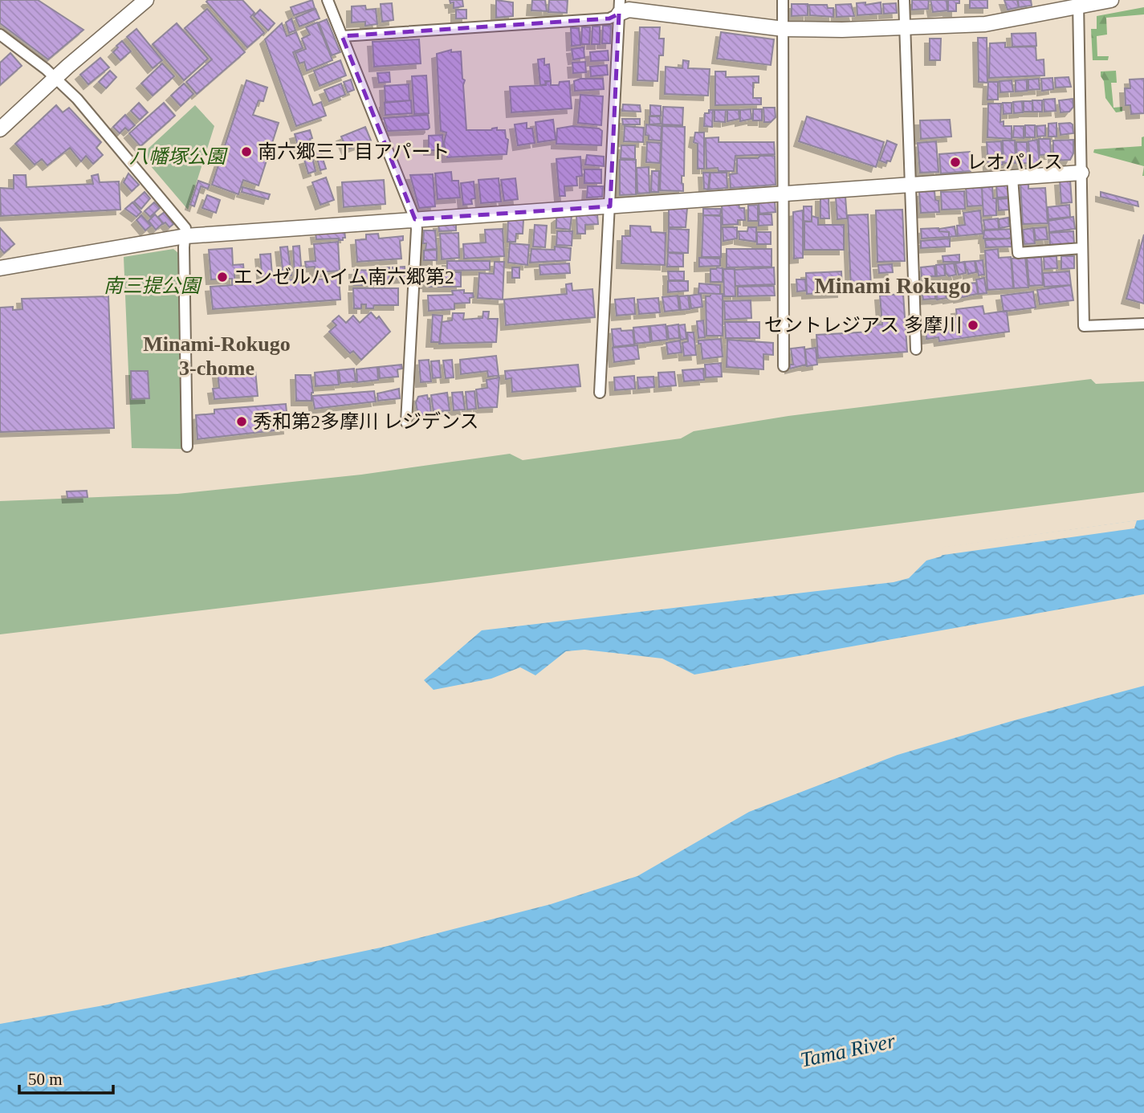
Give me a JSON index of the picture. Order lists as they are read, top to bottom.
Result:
{
  "districts": ["Minami Rokugo", "Minami-Rokugo 3-chome"],
  "water": ["Tama River"],
  "parks": ["八幡塚公園", "南三提公園"],
  "places": [
    "南六郷三丁目アパート",
    "レオパレス",
    "エンゼルハイム南六郷第2",
    "セントレジアス 多摩川",
    "秀和第2多摩川 レジデンス"
  ],
  "scale_bar": "50 m"
}
